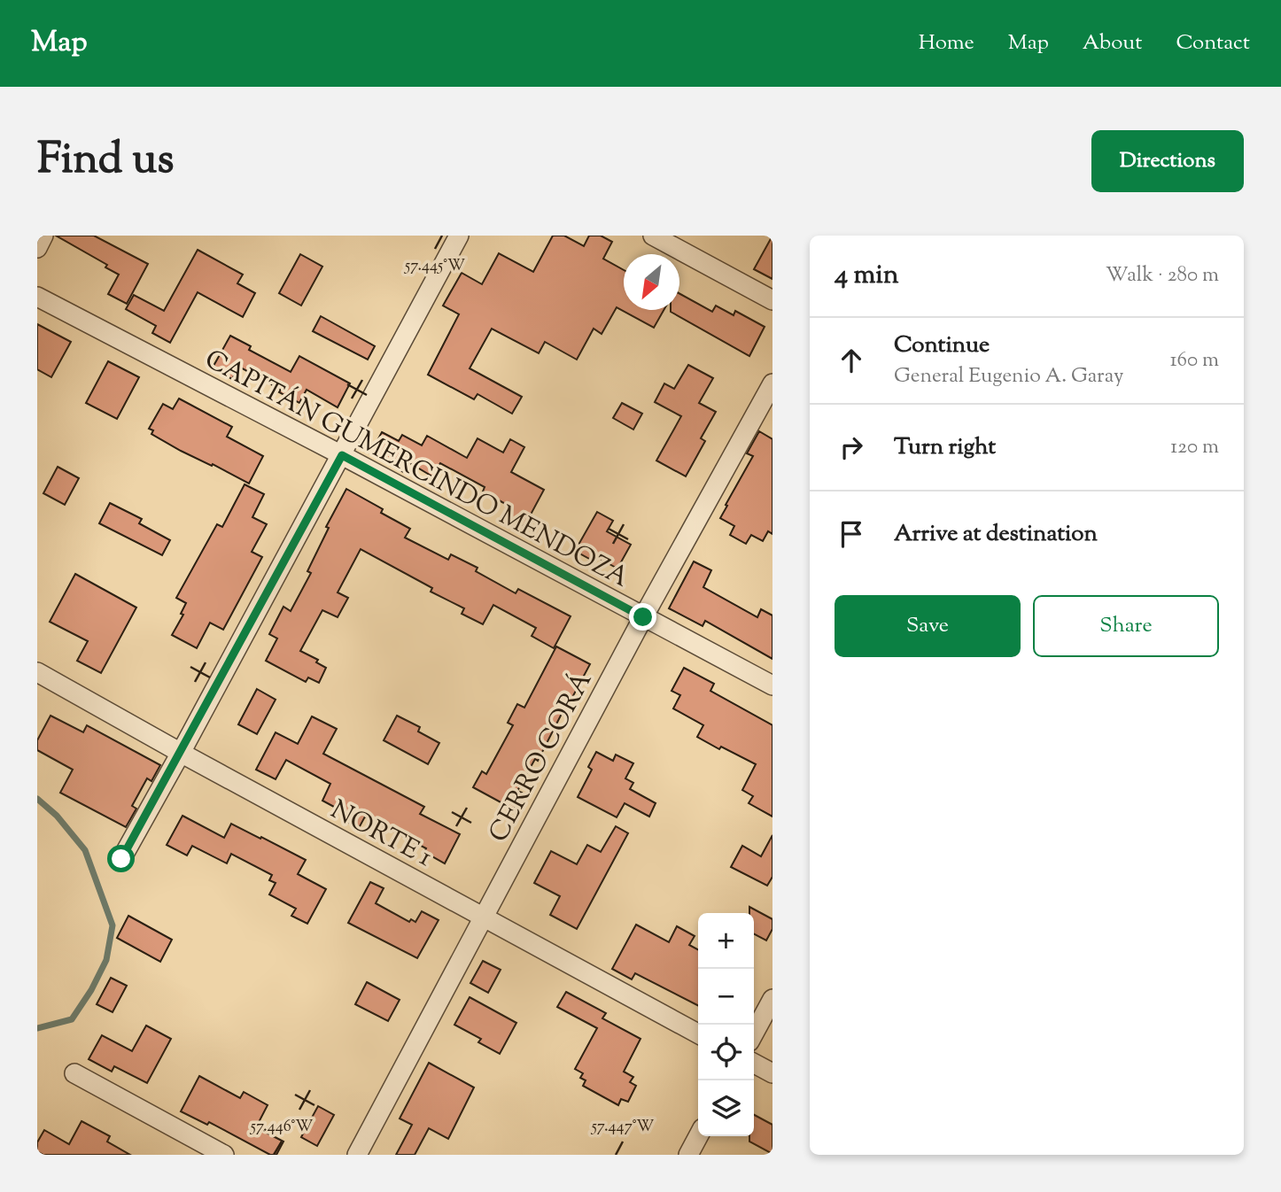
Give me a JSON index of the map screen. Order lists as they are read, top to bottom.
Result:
{
  "streets": {
    "street": ["CAPITÁN GUMERCINDO MENDOZA", "CERRO CORÁ", "NORTE 1"]
  },
  "crossings": [
    ["CAPITÁN GUMERCINDO MENDOZA", "CERRO CORÁ"],
    ["CERRO CORÁ", "NORTE 1"]
  ],
  "north": "bottom left",
  "page": {
    "header": "Map",
    "nav": [
      "Home",
      "Map",
      "About",
      "Contact"
    ],
    "title": "Find us",
    "buttons": [
      "Directions",
      ["Save", "Share"]
    ],
    "heading": ["4 min", "Walk · 280 m"],
    "list": [
      ["Continue", "General Eugenio A. Garay", "160 m"],
      ["Turn right", "120 m"],
      "Arrive at destination"
    ],
    "map_buttons": ["+", "−"]
  },
  "coordinates": ["57.445°W", "57.446°W", "57.447°W"]
}
